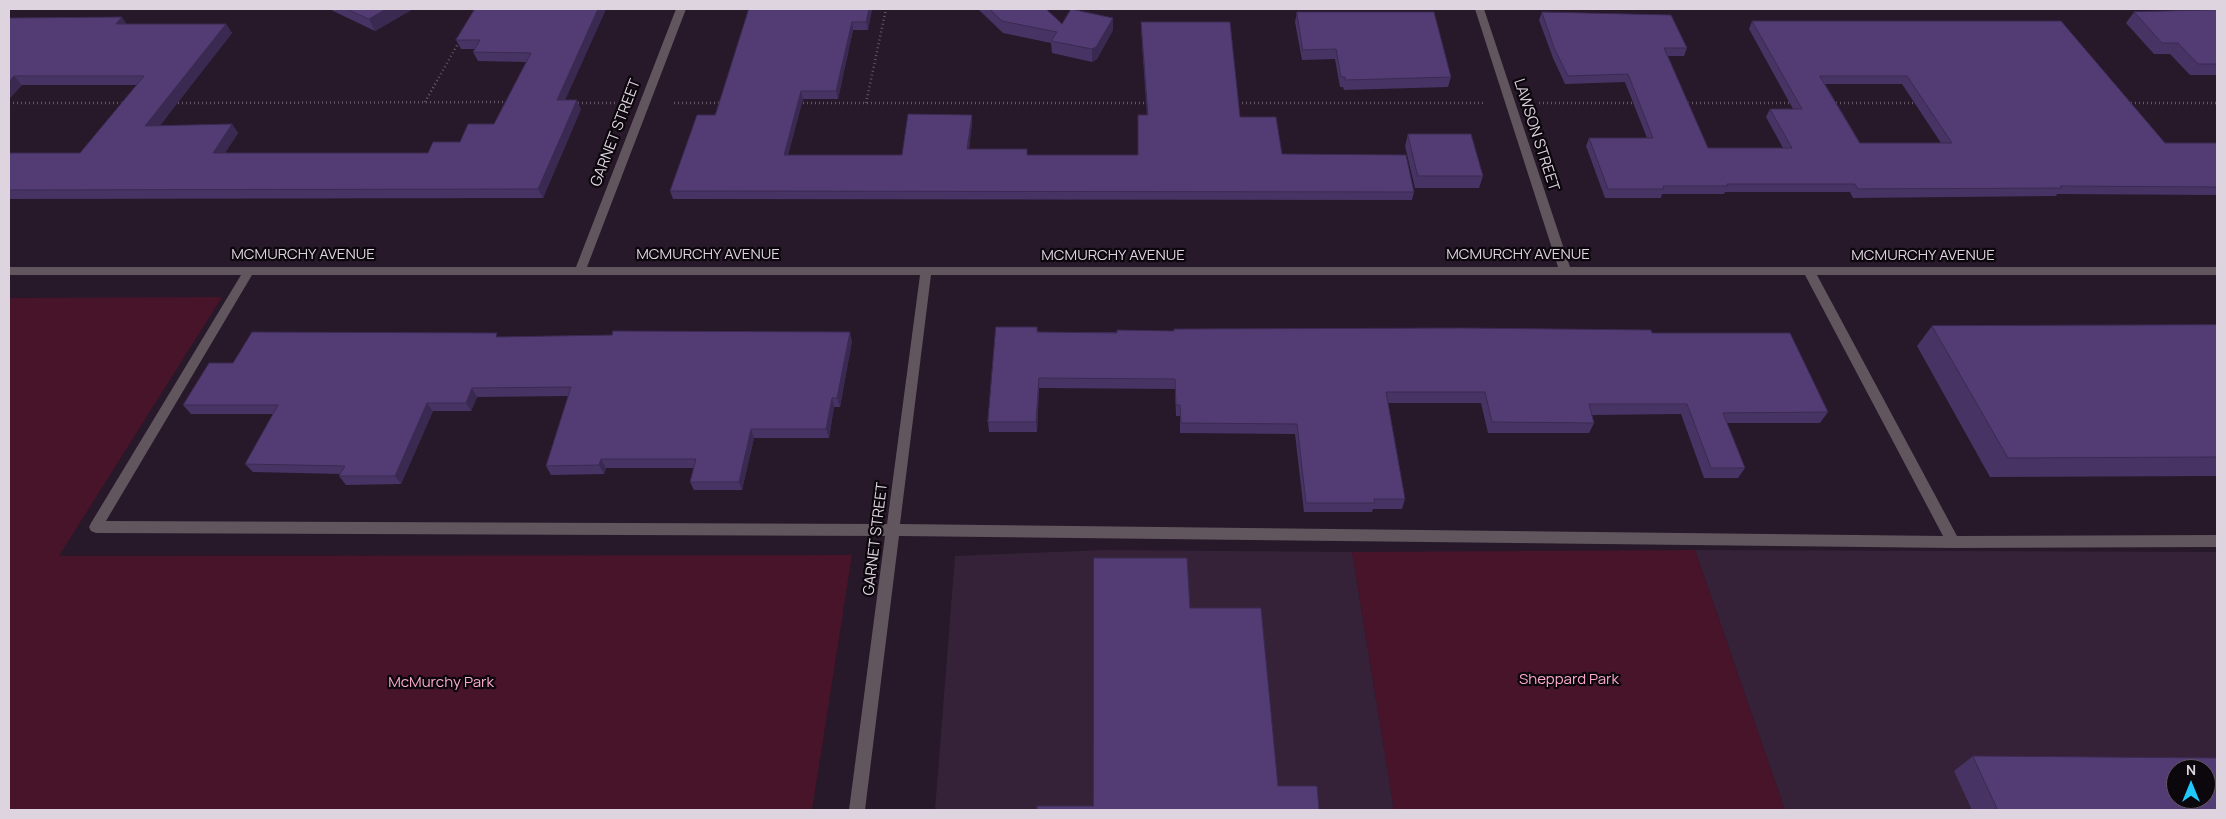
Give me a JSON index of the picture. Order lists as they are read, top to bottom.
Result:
{
  "streets": {
    "street": ["GARNET STREET", "LAWSON STREET", "MCMURCHY AVENUE"]
  },
  "crossings": [
    ["GARNET STREET", "MCMURCHY AVENUE"],
    ["LAWSON STREET", "MCMURCHY AVENUE"]
  ],
  "parks": ["Sheppard Park", "McMurchy Park"],
  "north": "top"
}
